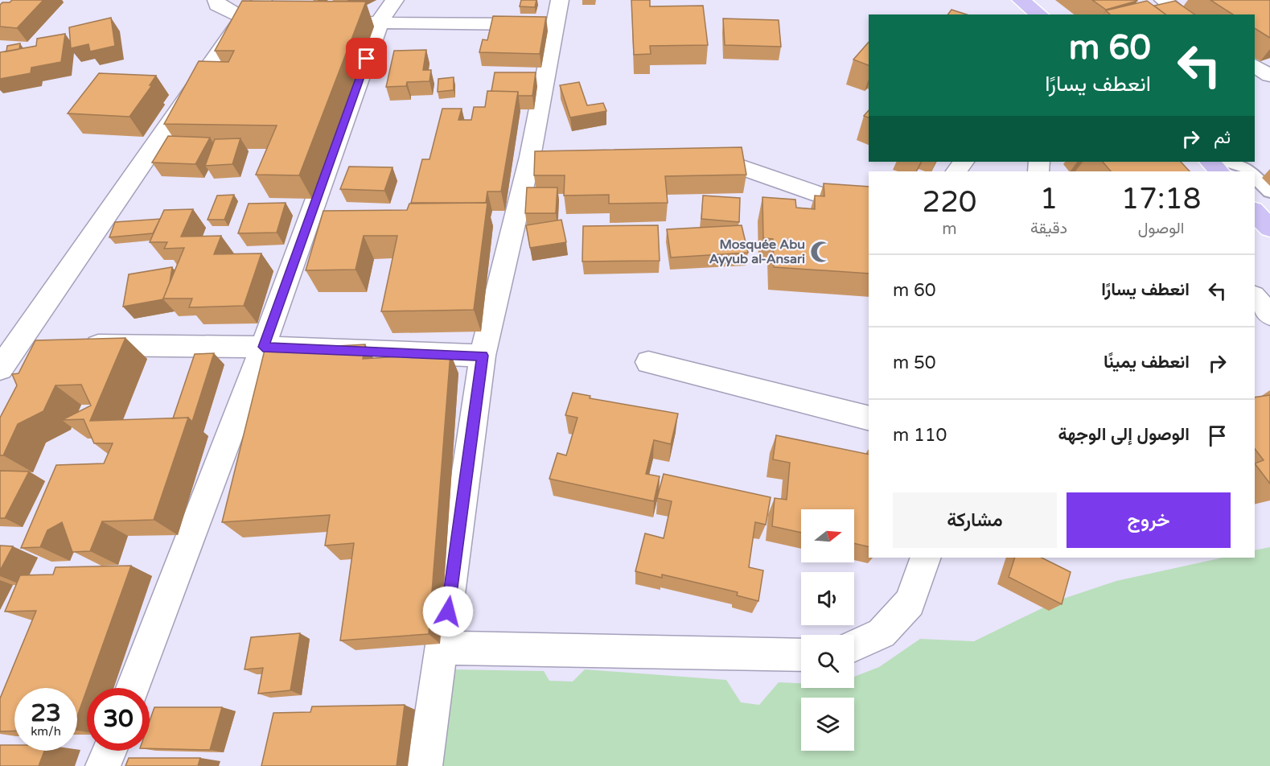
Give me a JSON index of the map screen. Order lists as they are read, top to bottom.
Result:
{
  "places": {
    "mosque": ["Mosquée Abu Ayyub al-Ansari"]
  },
  "north": "right",
  "page": {
    "turn": ["60 m", "انعطف يسارًا"],
    "then": "ثم",
    "eta": [
      "17:18",
      "الوصول",
      "1",
      "دقيقة",
      "220",
      "m"
    ],
    "list": [
      {
        "name": "انعطف يسارًا",
        "value": "60 m"
      },
      {
        "name": "انعطف يمينًا",
        "value": "50 m"
      },
      {
        "name": "الوصول إلى الوجهة",
        "value": "110 m"
      }
    ],
    "buttons": ["خروج", "مشاركة"],
    "speed": "23 km/h",
    "limit": "30"
  }
}
